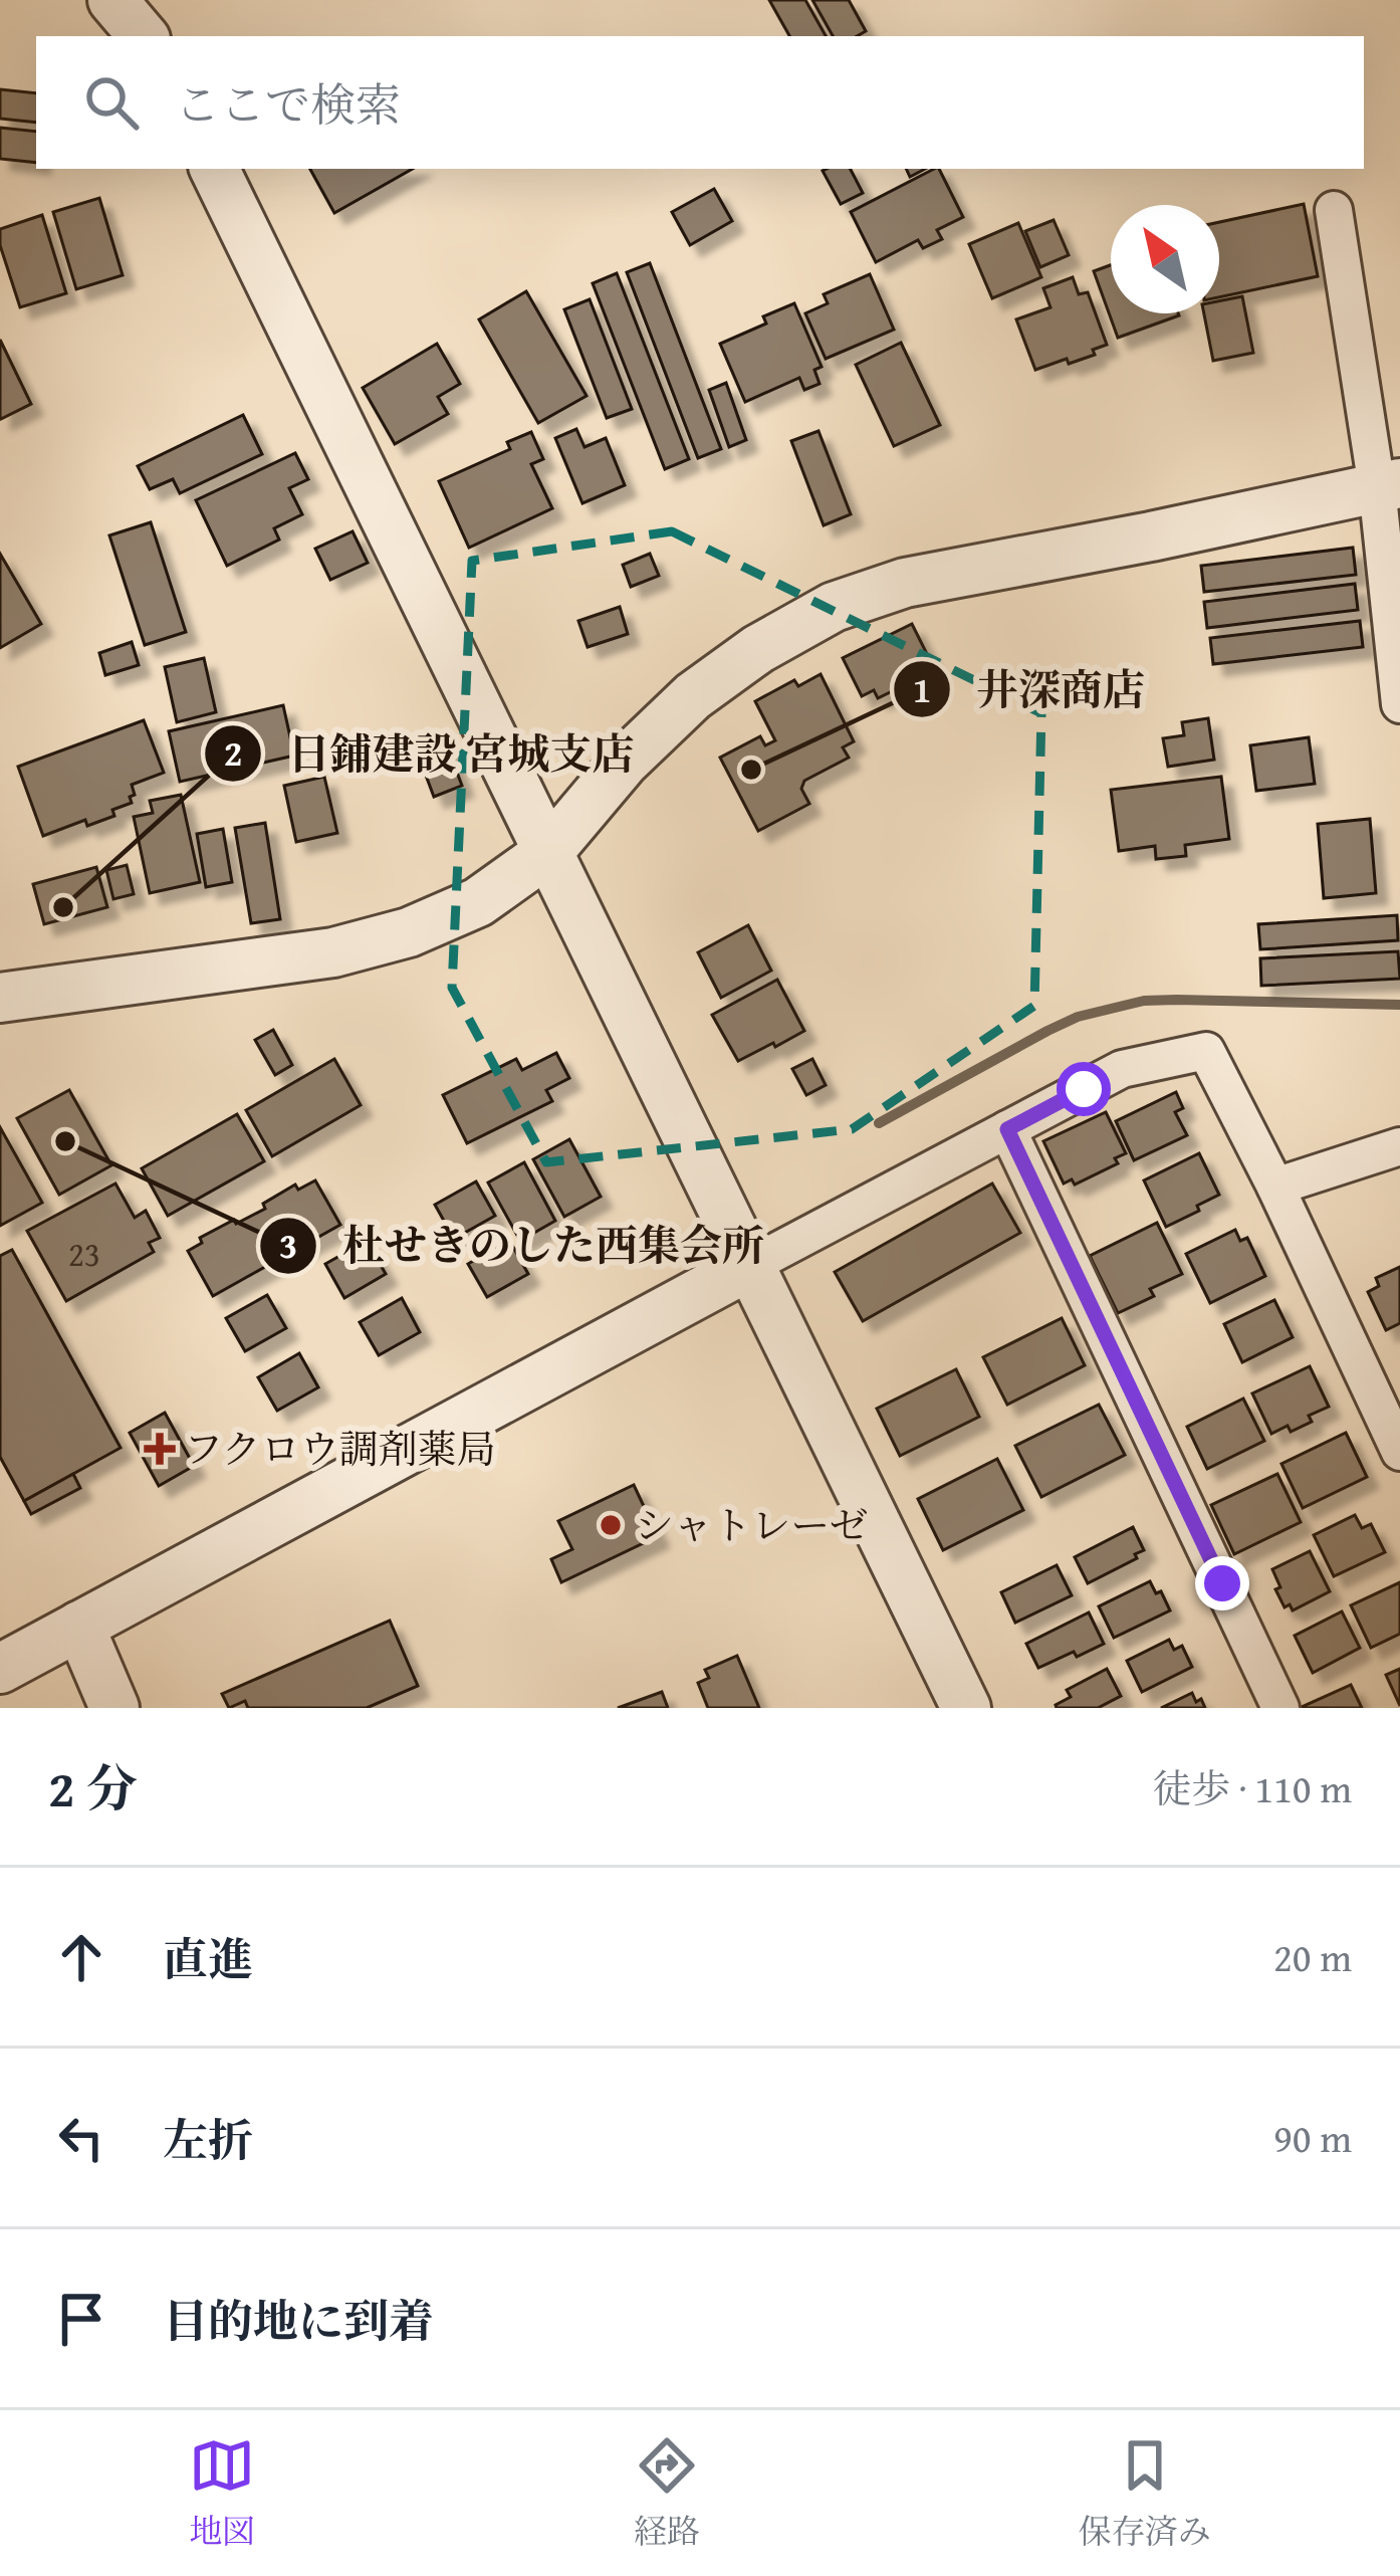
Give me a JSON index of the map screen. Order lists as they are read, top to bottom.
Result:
{
  "places": {
    "other": [
      "井深商店",
      "日鋪建設 宮城支店",
      "杜せきのした西集会所",
      "シャトレーゼ"
    ],
    "health": ["フクロウ調剤薬局"]
  },
  "house_numbers": ["23"],
  "north": "top left",
  "page": {
    "search": "ここで検索",
    "heading": ["2 分", "徒歩 · 110 m"],
    "list": [
      ["直進", "20 m"],
      ["左折", "90 m"],
      "目的地に到着"
    ],
    "nav": ["地図", "経路", "保存済み"]
  }
}
